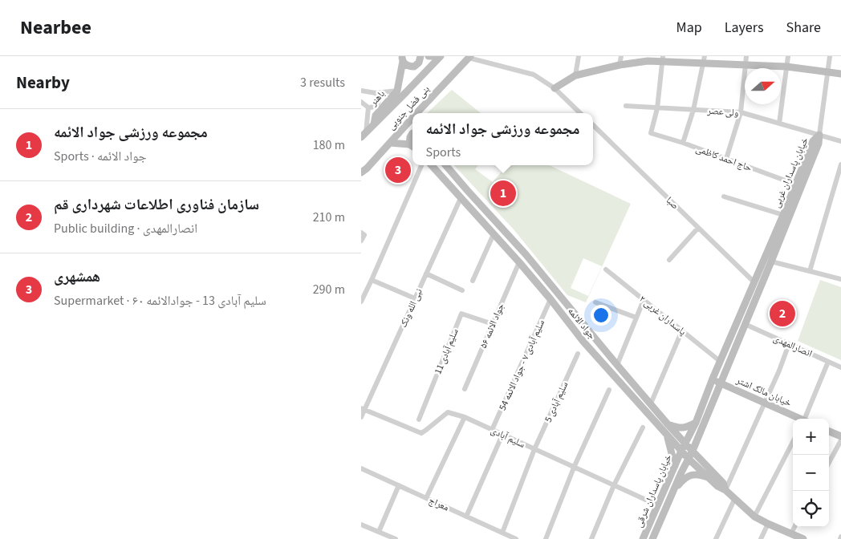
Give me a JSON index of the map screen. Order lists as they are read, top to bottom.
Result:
{
  "streets": {
    "street": [
      "باهنر",
      "بنی فضل جنوبی",
      "ولی عصر",
      "حاج احمد کاظمی",
      "خیابان پاسداران غربی",
      "صبا",
      "نبی الله ونک",
      "پاسداران غربی ۲",
      "جواد الائمه",
      "جواد الائمه ۵۶",
      "انصارالمهدی",
      "سلیم آبادی 11",
      "سلیم آبادی ۷ - جواد الائمه 54",
      "خیابان مالک اشتر",
      "سلیم آبادی 5",
      "سلیم آبادی",
      "خیابان پاسداران شرقی",
      "معراج"
    ]
  },
  "crossings": [
    ["باهنر", "بنی فضل جنوبی"],
    ["ولی عصر", "حاج احمد کاظمی"],
    ["ولی عصر", "خیابان پاسداران غربی"],
    ["حاج احمد کاظمی", "خیابان پاسداران غربی"],
    ["خیابان پاسداران غربی", "صبا"],
    ["خیابان پاسداران غربی", "پاسداران غربی ۲"],
    ["خیابان پاسداران غربی", "جواد الائمه"],
    ["خیابان پاسداران غربی", "انصارالمهدی"],
    ["خیابان پاسداران غربی", "خیابان مالک اشتر"],
    ["خیابان پاسداران غربی", "خیابان پاسداران شرقی"],
    ["نبی الله ونک", "جواد الائمه"],
    ["نبی الله ونک", "سلیم آبادی"],
    ["جواد الائمه", "جواد الائمه ۵۶"],
    ["جواد الائمه", "سلیم آبادی ۷ - جواد الائمه 54"],
    ["جواد الائمه", "خیابان پاسداران شرقی"],
    ["جواد الائمه ۵۶", "سلیم آبادی 11"],
    ["سلیم آبادی ۷ - جواد الائمه 54", "سلیم آبادی"],
    ["سلیم آبادی 5", "سلیم آبادی"],
    ["سلیم آبادی 5", "معراج"],
    ["سلیم آبادی", "خیابان پاسداران شرقی"]
  ],
  "north": "right",
  "page": {
    "header": "Nearbee",
    "nav": ["Map", "Layers", "Share"],
    "heading": ["Nearby", "3 results"],
    "list": [
      {
        "mark": "1",
        "name": "مجموعه ورزشی جواد الائمه",
        "note": "Sports · جواد الائمه",
        "value": "180 m"
      },
      {
        "mark": "2",
        "name": "سازمان فناوری اطلاعات شهرداری قم",
        "note": "Public building · انصارالمهدی",
        "value": "210 m"
      },
      {
        "mark": "3",
        "name": "همشهری",
        "note": "Supermarket · سلیم آبادی 13 - جوادالائمه ۶۰",
        "value": "290 m"
      }
    ],
    "popup": ["مجموعه ورزشی جواد الائمه", "Sports"],
    "pins": ["3", "1", "2"],
    "map_buttons": ["+", "−"]
  }
}
